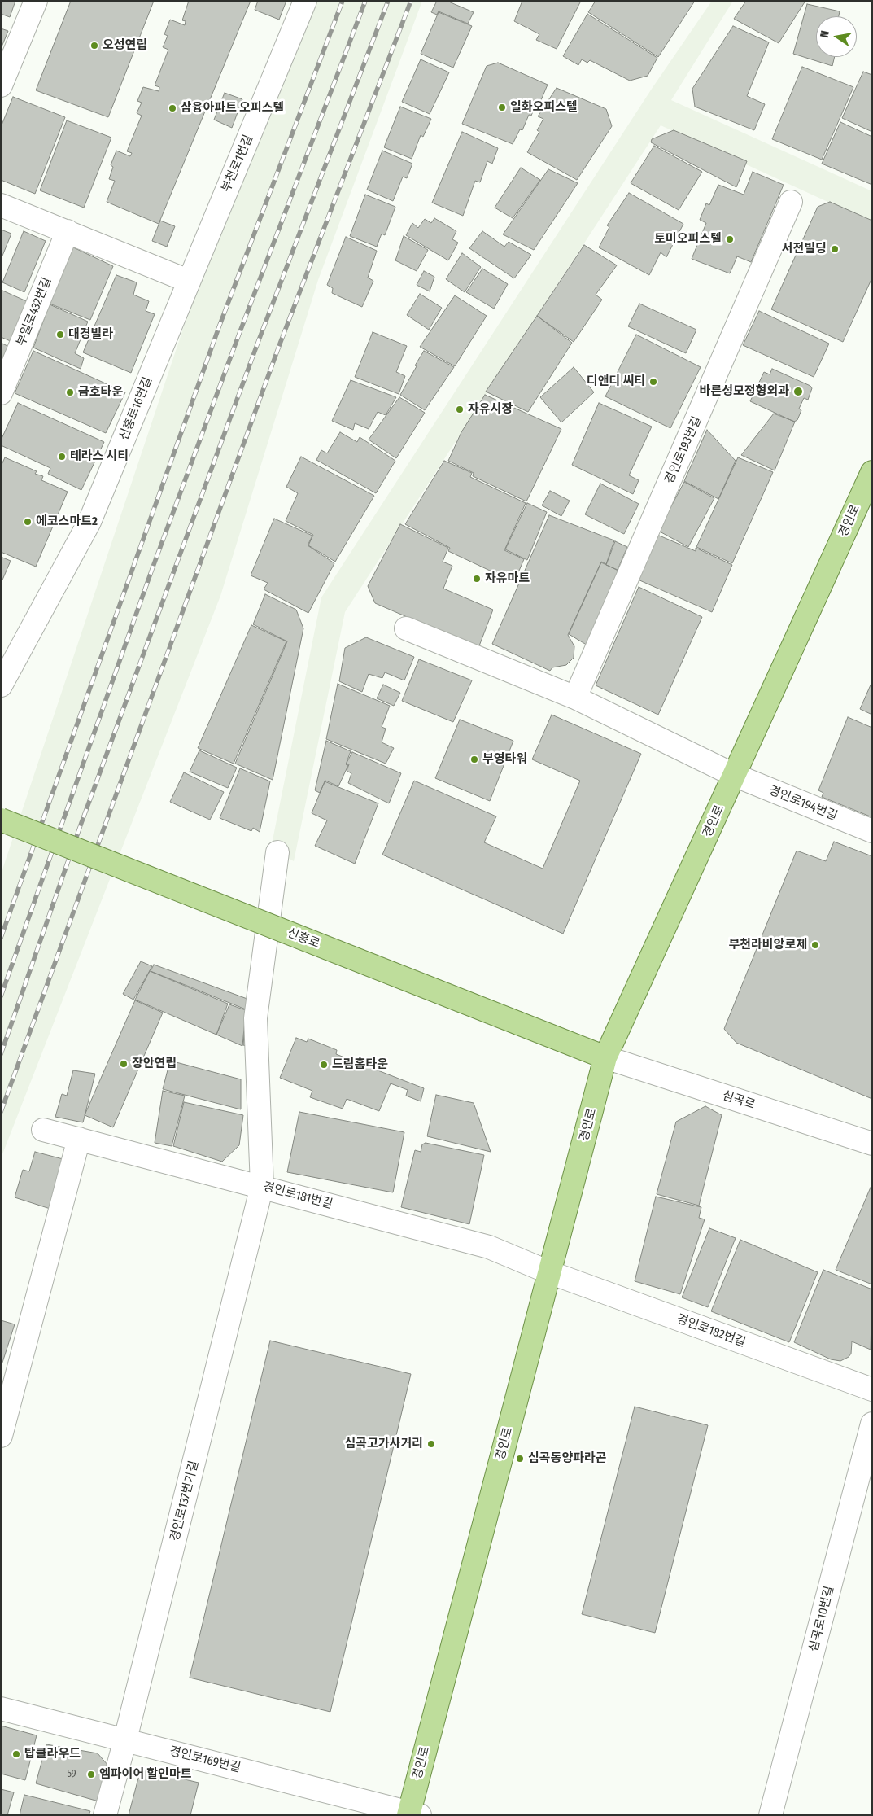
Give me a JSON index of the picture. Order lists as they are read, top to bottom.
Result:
{
  "streets": {
    "main road": ["경인로", "신흥로"],
    "street": [
      "부천로1번길",
      "부일로432번길",
      "신흥로16번길",
      "경인로193번길",
      "경인로194번길",
      "심곡로",
      "경인로181번길",
      "경인로182번길",
      "경인로137번가길",
      "심곡로10번길",
      "경인로169번길"
    ]
  },
  "crossings": [
    ["부천로1번길", "신흥로16번길"],
    ["경인로", "경인로194번길"],
    ["경인로", "신흥로"],
    ["경인로", "심곡로"],
    ["경인로", "경인로181번길"],
    ["경인로", "경인로182번길"],
    ["경인로", "경인로169번길"],
    ["신흥로", "심곡로"],
    ["경인로181번길", "경인로182번길"],
    ["경인로181번길", "경인로137번가길"],
    ["경인로137번가길", "경인로169번길"]
  ],
  "places": [
    "오성연립",
    "일화오피스텔",
    "삼융아파트 오피스텔",
    "토미오피스텔",
    "서전빌딩",
    "대경빌라",
    "디앤디 씨티",
    "바른성모정형외과",
    "금호타운",
    "자유시장",
    "테라스 시티",
    "에코스마트2",
    "자유마트",
    "부영타워",
    "부천라비앙로제",
    "장안연립",
    "드림홈타운",
    "심곡고가사거리",
    "심곡동양파라곤",
    "탑클라우드",
    "엠파이어 할인마트"
  ],
  "house_numbers": ["59"],
  "north": "left"
}
